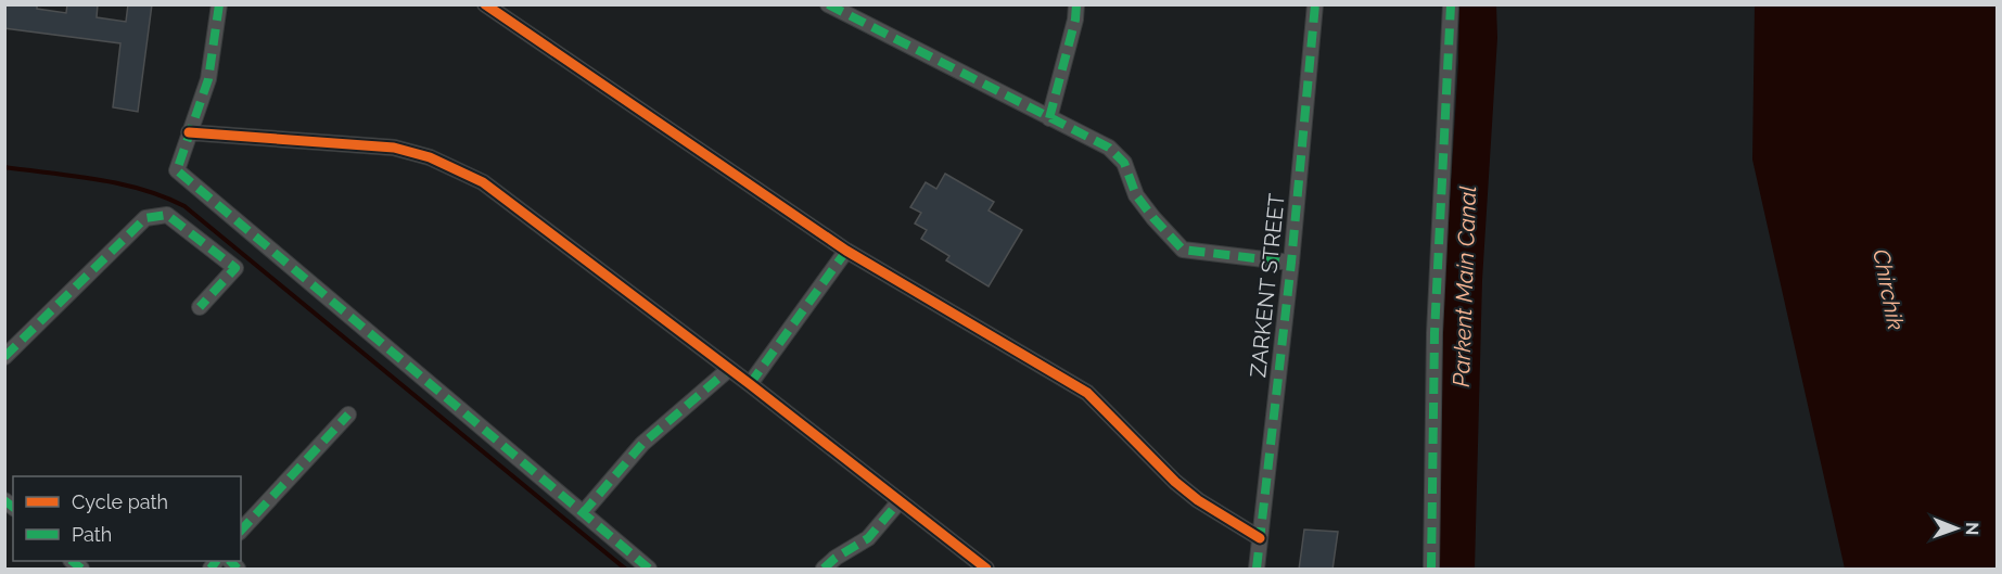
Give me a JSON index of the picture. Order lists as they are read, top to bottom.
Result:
{
  "streets": {
    "street": ["ZARKENT STREET"]
  },
  "water": ["Parkent Main Canal", "Chirchik"],
  "legend": ["Cycle path", "Path"],
  "north": "right"
}
